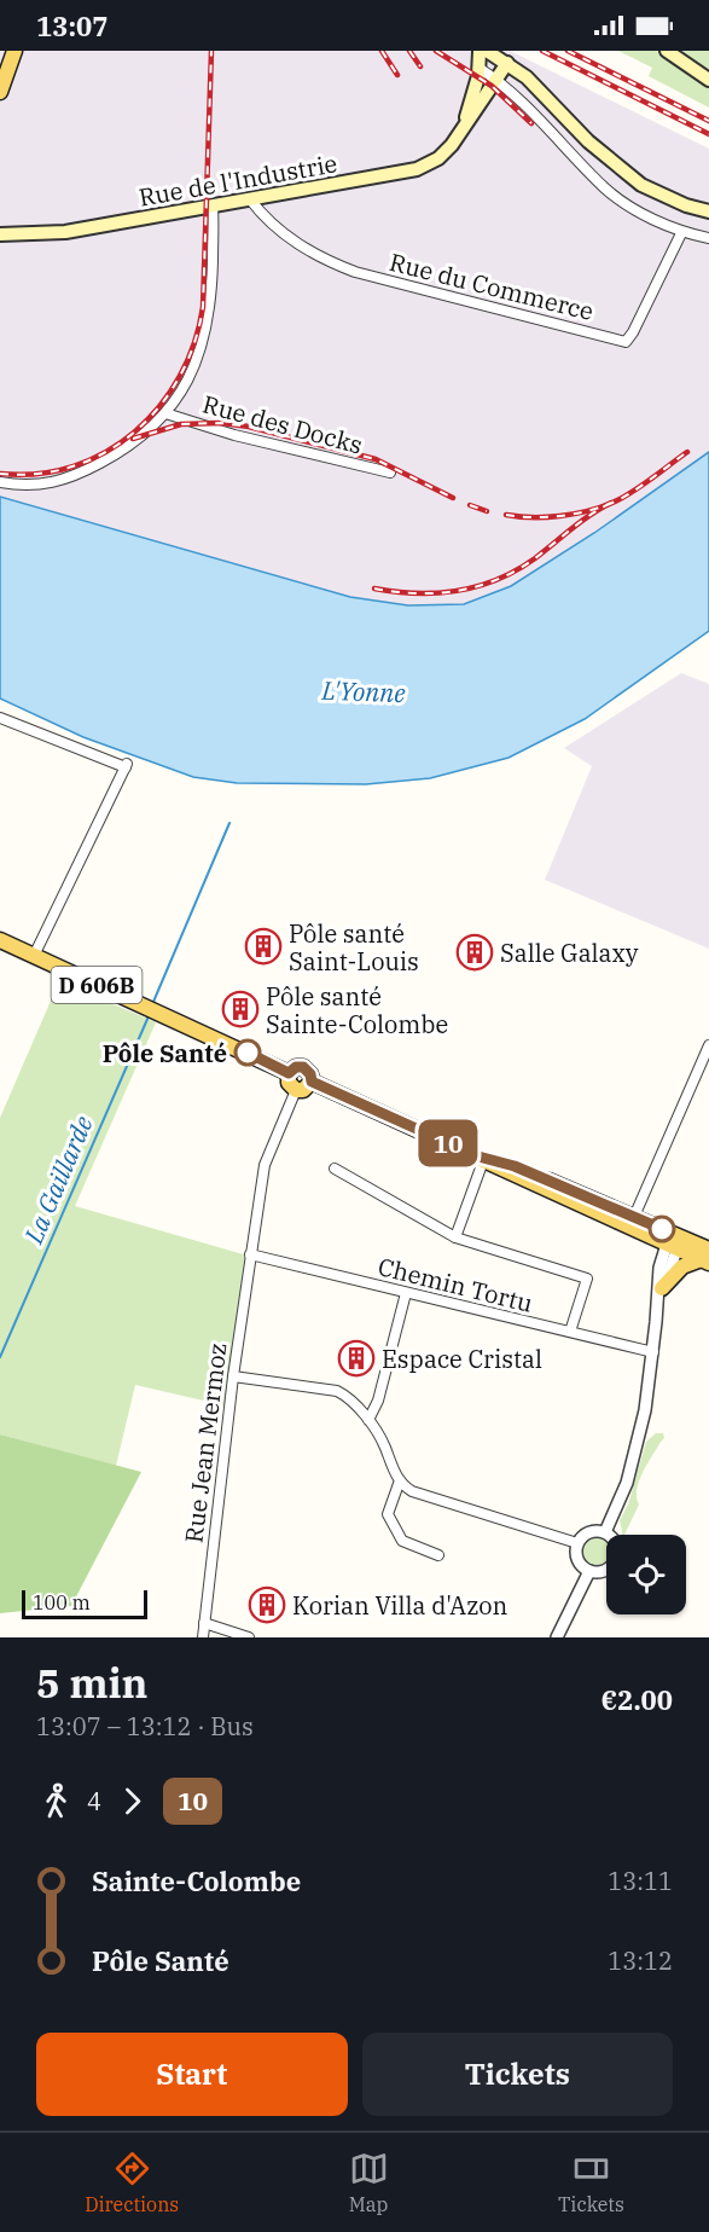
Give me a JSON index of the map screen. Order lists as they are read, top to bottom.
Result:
{
  "streets": {
    "main road": ["Rue de l'Industrie", "D 606B"],
    "street": [
      "Rue du Commerce",
      "Rue des Docks",
      "Chemin Tortu",
      "Rue Jean Mermoz"
    ]
  },
  "crossings": [
    ["Rue de l'Industrie", "Rue du Commerce"],
    ["Rue de l'Industrie", "Rue des Docks"],
    ["D 606B", "Rue Jean Mermoz"],
    ["Chemin Tortu", "Rue Jean Mermoz"]
  ],
  "water": ["L'Yonne", "La Gaillarde"],
  "places": {
    "building": [
      "Pôle santé Saint-Louis",
      "Salle Galaxy",
      "Pôle santé Sainte-Colombe",
      "Espace Cristal",
      "Korian Villa d'Azon"
    ],
    "other": ["Pôle Santé"]
  },
  "lines": ["bus line 10"],
  "scale_bar": "100 m",
  "page": {
    "status": "13:07",
    "on_map": "10",
    "scale": "100 m",
    "heading": ["5 min", "13:07 – 13:12 · Bus", "€2.00"],
    "legs": ["4", "10"],
    "list": [
      {
        "name": "Sainte-Colombe",
        "value": "13:11"
      },
      {
        "name": "Pôle Santé",
        "value": "13:12"
      }
    ],
    "buttons": ["Start", "Tickets"],
    "tabs": ["Directions", "Map", "Tickets"]
  }
}
